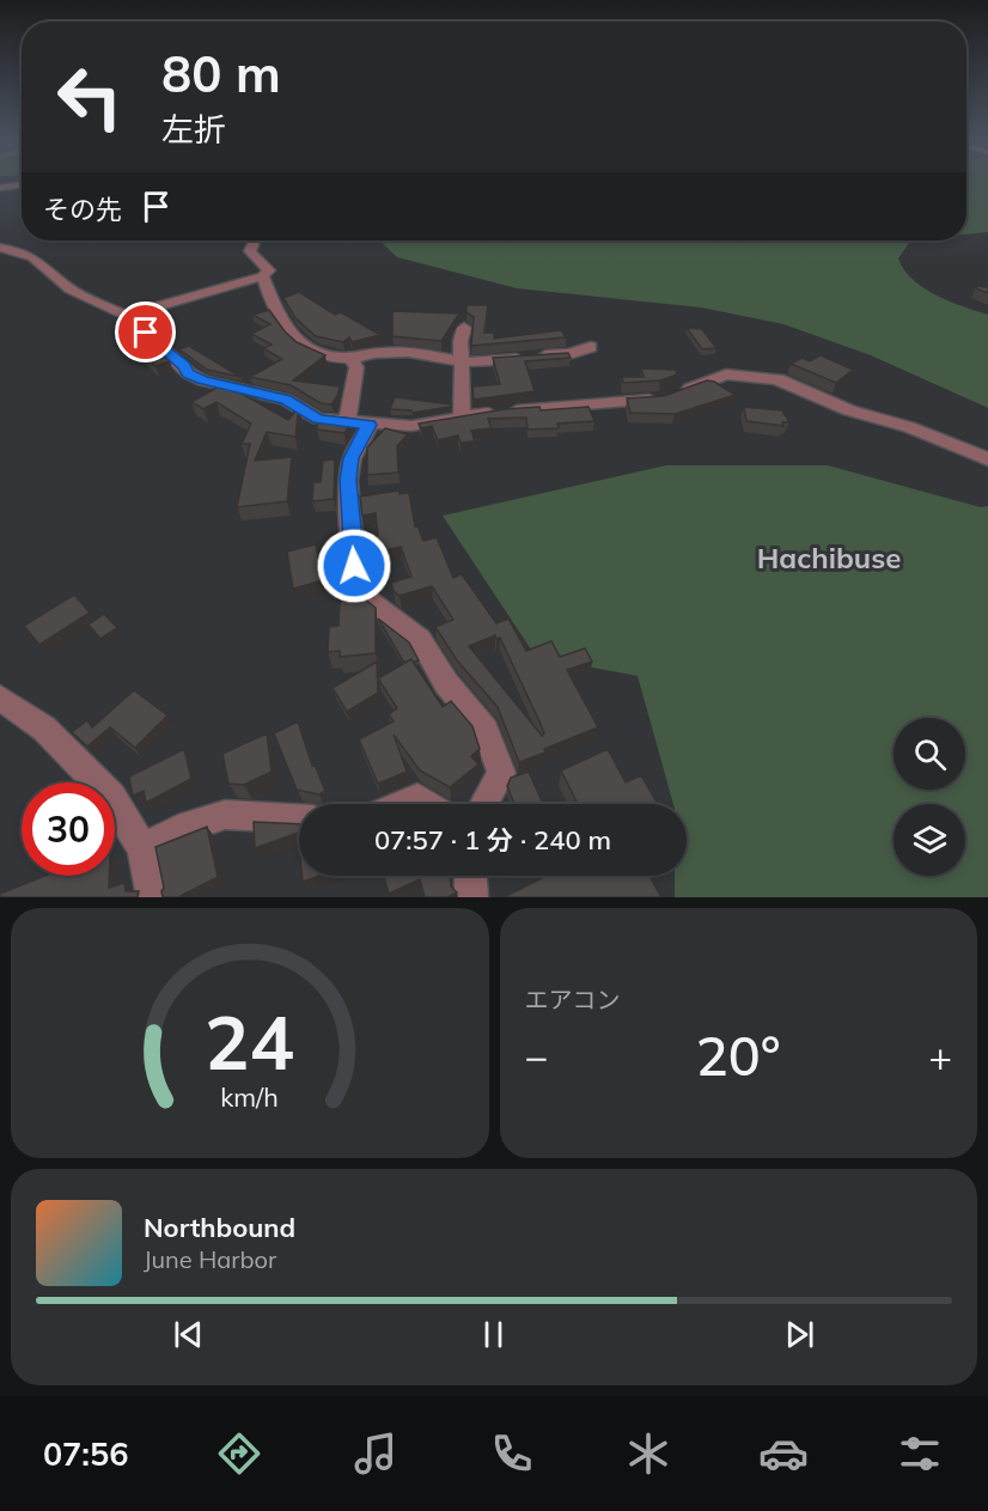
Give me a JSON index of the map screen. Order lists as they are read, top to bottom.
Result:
{
  "districts": ["Hachibuse"],
  "page": {
    "turn": ["80 m", "左折"],
    "then": "その先",
    "limit": "30",
    "trip": "07:57 · 1 分 · 240 m",
    "tile": "エアコン",
    "heat": ["−", "20°", "+"],
    "song": ["Northbound", "June Harbor"],
    "tabs": "07:56",
    "gauge": ["24", "km/h"]
  }
}
